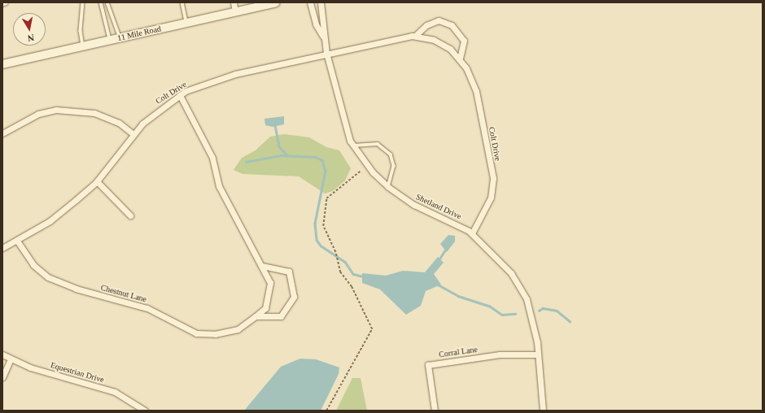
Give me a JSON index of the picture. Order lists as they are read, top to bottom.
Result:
{
  "streets": {
    "street": [
      "11 Mile Road",
      "Colt Drive",
      "Shetland Drive",
      "Chestnut Lane",
      "Corral Lane",
      "Equestrian Drive"
    ]
  },
  "crossings": [
    ["Colt Drive", "Shetland Drive"],
    ["Colt Drive", "Chestnut Lane"],
    ["Shetland Drive", "Corral Lane"]
  ],
  "north": "bottom"
}
